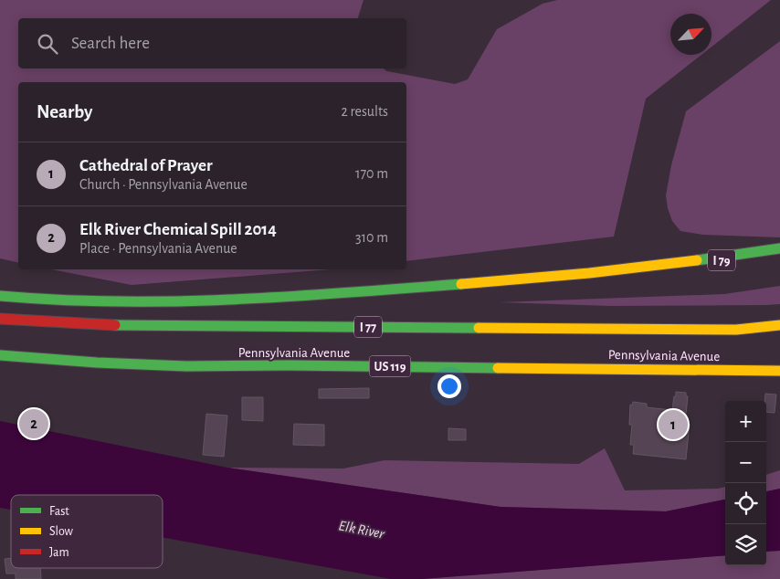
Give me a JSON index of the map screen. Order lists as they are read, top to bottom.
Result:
{
  "streets": {
    "main road": [
      "I 79",
      "I 77",
      "Pennsylvania Avenue",
      "US 119"
    ]
  },
  "water": ["Elk River"],
  "legend": ["Fast", "Slow", "Jam"],
  "north": "top right",
  "page": {
    "search": "Search here",
    "heading": ["Nearby", "2 results"],
    "list": [
      {
        "mark": "1",
        "name": "Cathedral of Prayer",
        "note": "Church · Pennsylvania Avenue",
        "value": "170 m"
      },
      {
        "mark": "2",
        "name": "Elk River Chemical Spill 2014",
        "note": "Place · Pennsylvania Avenue",
        "value": "310 m"
      }
    ],
    "map_buttons": ["+", "−"],
    "pins": ["2", "1"]
  }
}
